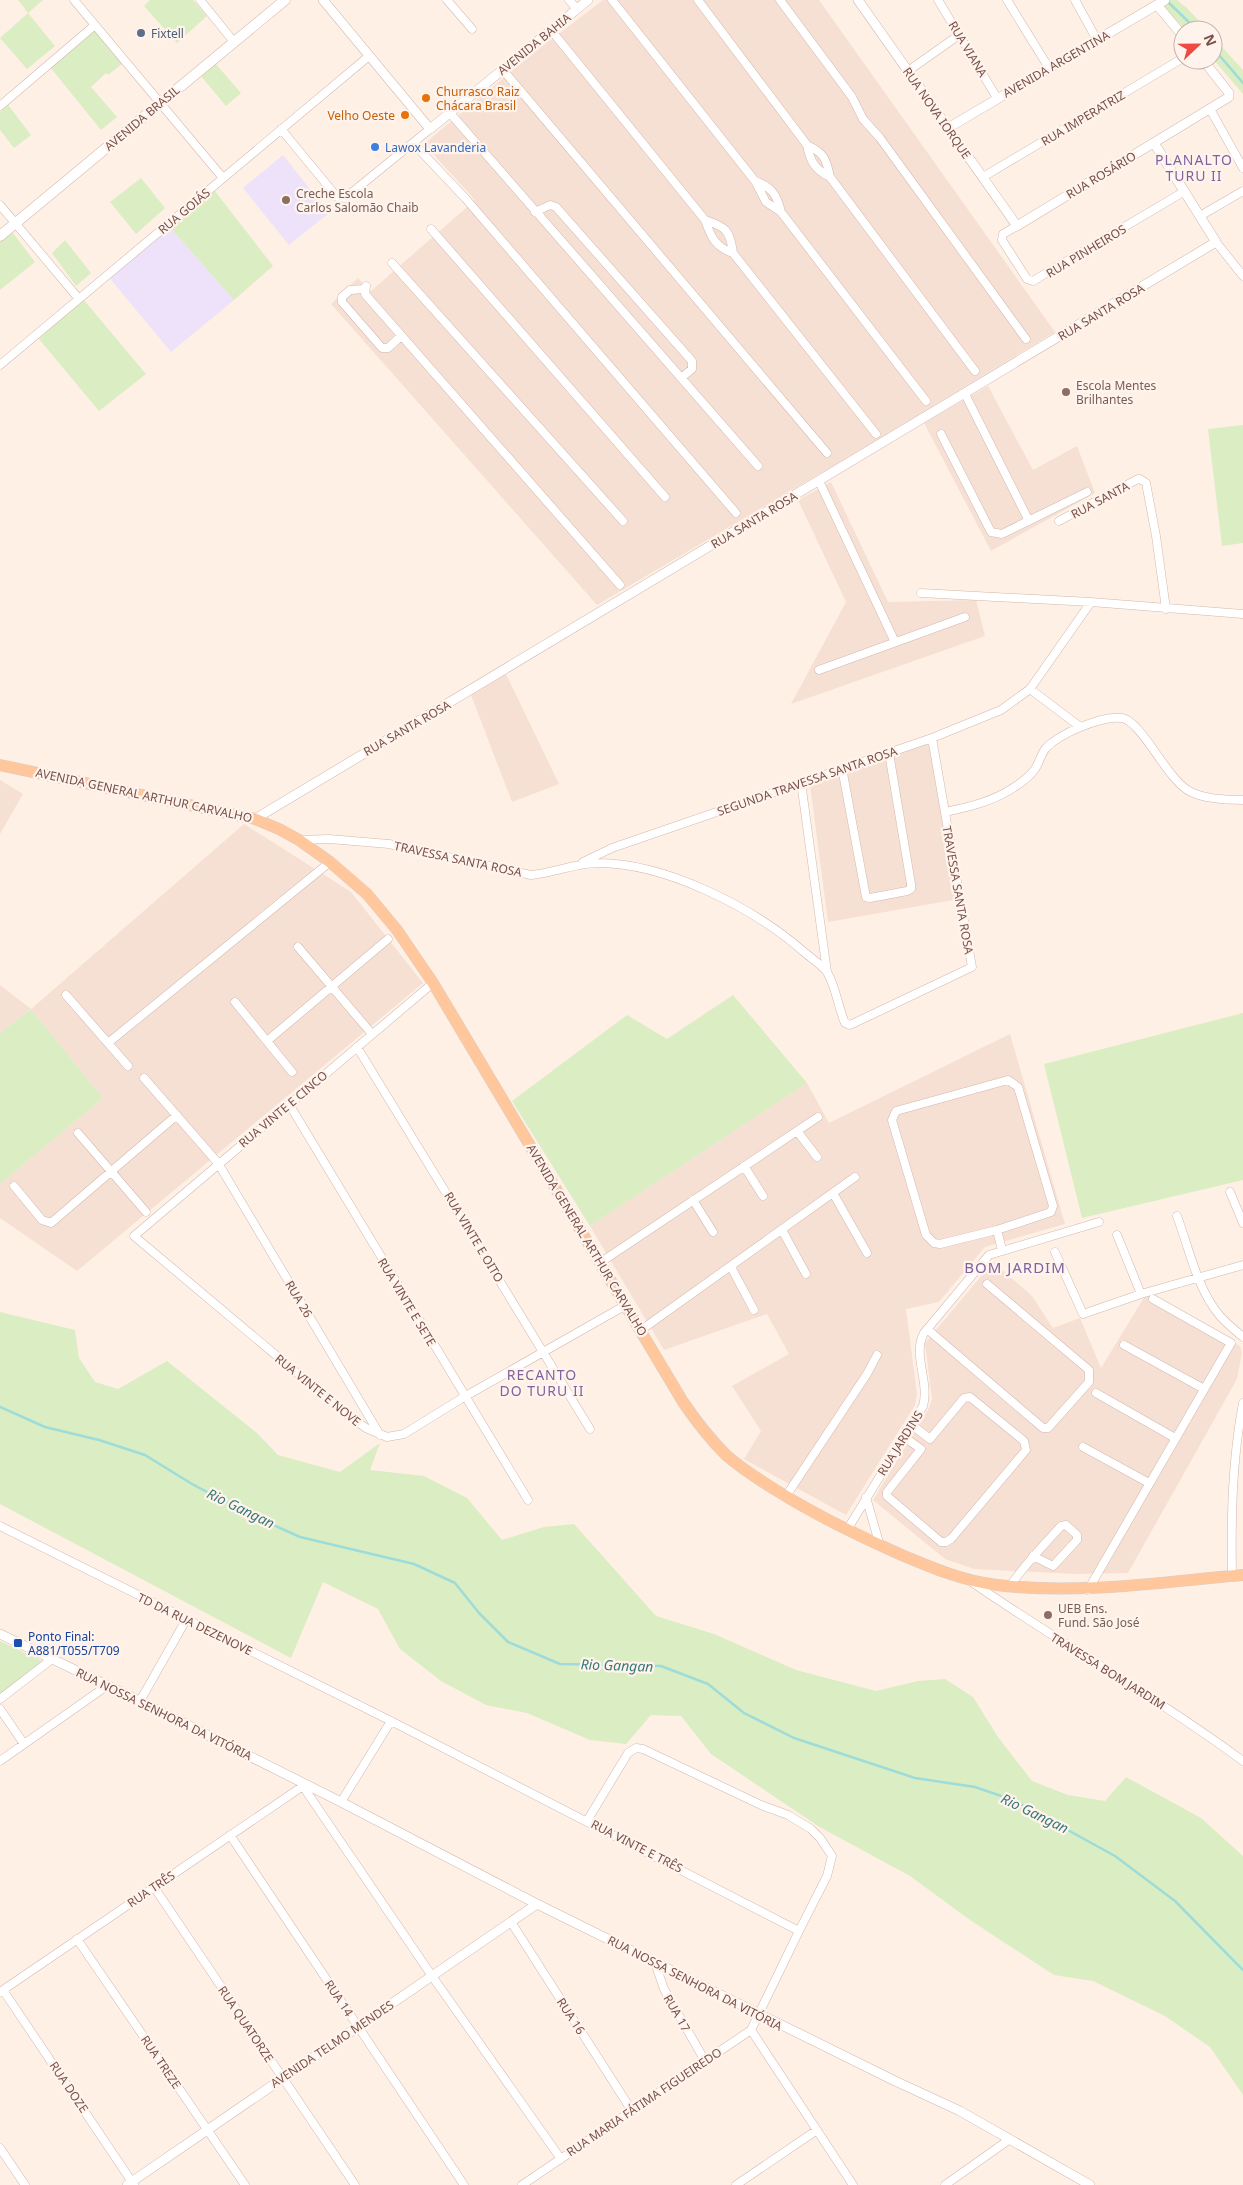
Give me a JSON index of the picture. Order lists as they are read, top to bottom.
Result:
{
  "streets": {
    "main road": ["AVENIDA BRASIL", "AVENIDA GENERAL ARTHUR CARVALHO"],
    "street": [
      "AVENIDA BAHIA",
      "RUA VIANA",
      "AVENIDA ARGENTINA",
      "RUA NOVA IORQUE",
      "RUA IMPERATRIZ",
      "RUA ROSÁRIO",
      "RUA GOIÁS",
      "RUA PINHEIROS",
      "RUA SANTA ROSA",
      "RUA SANTA",
      "SEGUNDA TRAVESSA SANTA ROSA",
      "TRAVESSA SANTA ROSA",
      "RUA VINTE E CINCO",
      "RUA VINTE E OITO",
      "RUA 26",
      "RUA VINTE E SETE",
      "RUA VINTE E NOVE",
      "RUA JARDINS",
      "TD DA RUA DEZENOVE",
      "TRAVESSA BOM JARDIM",
      "RUA NOSSA SENHORA DA VITÓRIA",
      "RUA VINTE E TRÊS",
      "RUA TRÊS",
      "RUA 14",
      "RUA 17",
      "RUA 16",
      "RUA QUATORZE",
      "AVENIDA TELMO MENDES",
      "RUA TREZE",
      "RUA DOZE",
      "RUA MARIA FÁTIMA FIGUEIREDO"
    ]
  },
  "crossings": [
    ["AVENIDA BAHIA", "RUA GOIÁS"],
    ["RUA VIANA", "AVENIDA ARGENTINA"],
    ["AVENIDA ARGENTINA", "RUA NOVA IORQUE"],
    ["RUA NOVA IORQUE", "RUA IMPERATRIZ"],
    ["RUA NOVA IORQUE", "RUA ROSÁRIO"],
    ["RUA ROSÁRIO", "RUA PINHEIROS"],
    ["RUA SANTA ROSA", "AVENIDA GENERAL ARTHUR CARVALHO"],
    ["SEGUNDA TRAVESSA SANTA ROSA", "TRAVESSA SANTA ROSA"],
    ["AVENIDA GENERAL ARTHUR CARVALHO", "TRAVESSA SANTA ROSA"],
    ["AVENIDA GENERAL ARTHUR CARVALHO", "RUA VINTE E CINCO"],
    ["AVENIDA GENERAL ARTHUR CARVALHO", "RUA JARDINS"],
    ["AVENIDA GENERAL ARTHUR CARVALHO", "TRAVESSA BOM JARDIM"],
    ["RUA VINTE E CINCO", "RUA VINTE E OITO"],
    ["RUA VINTE E CINCO", "RUA 26"],
    ["RUA VINTE E CINCO", "RUA VINTE E SETE"],
    ["RUA VINTE E CINCO", "RUA VINTE E NOVE"],
    ["RUA 26", "RUA VINTE E NOVE"],
    ["TD DA RUA DEZENOVE", "RUA VINTE E TRÊS"],
    ["RUA NOSSA SENHORA DA VITÓRIA", "RUA TRÊS"],
    ["RUA NOSSA SENHORA DA VITÓRIA", "RUA 17"],
    ["RUA NOSSA SENHORA DA VITÓRIA", "AVENIDA TELMO MENDES"],
    ["RUA NOSSA SENHORA DA VITÓRIA", "RUA MARIA FÁTIMA FIGUEIREDO"],
    ["RUA TRÊS", "RUA 14"],
    ["RUA TRÊS", "RUA QUATORZE"],
    ["RUA TRÊS", "RUA TREZE"],
    ["RUA TRÊS", "RUA DOZE"],
    ["RUA 14", "AVENIDA TELMO MENDES"],
    ["RUA 17", "RUA MARIA FÁTIMA FIGUEIREDO"],
    ["RUA 16", "AVENIDA TELMO MENDES"],
    ["RUA 16", "RUA MARIA FÁTIMA FIGUEIREDO"],
    ["RUA QUATORZE", "AVENIDA TELMO MENDES"],
    ["AVENIDA TELMO MENDES", "RUA TREZE"],
    ["AVENIDA TELMO MENDES", "RUA DOZE"]
  ],
  "districts": ["PLANALTO TURU II", "BOM JARDIM", "RECANTO DO TURU II"],
  "water": ["Rio Gangan"],
  "places": {
    "other": [
      "Fixtell",
      "Churrasco Raiz Chácara Brasil",
      "Velho Oeste",
      "Lawox Lavanderia",
      "Creche Escola Carlos Salomão Chaib",
      "Escola Mentes Brilhantes",
      "UEB Ens. Fund. São José"
    ],
    "transit": ["Ponto Final: A881/T055/T709"]
  },
  "north": "right"
}
